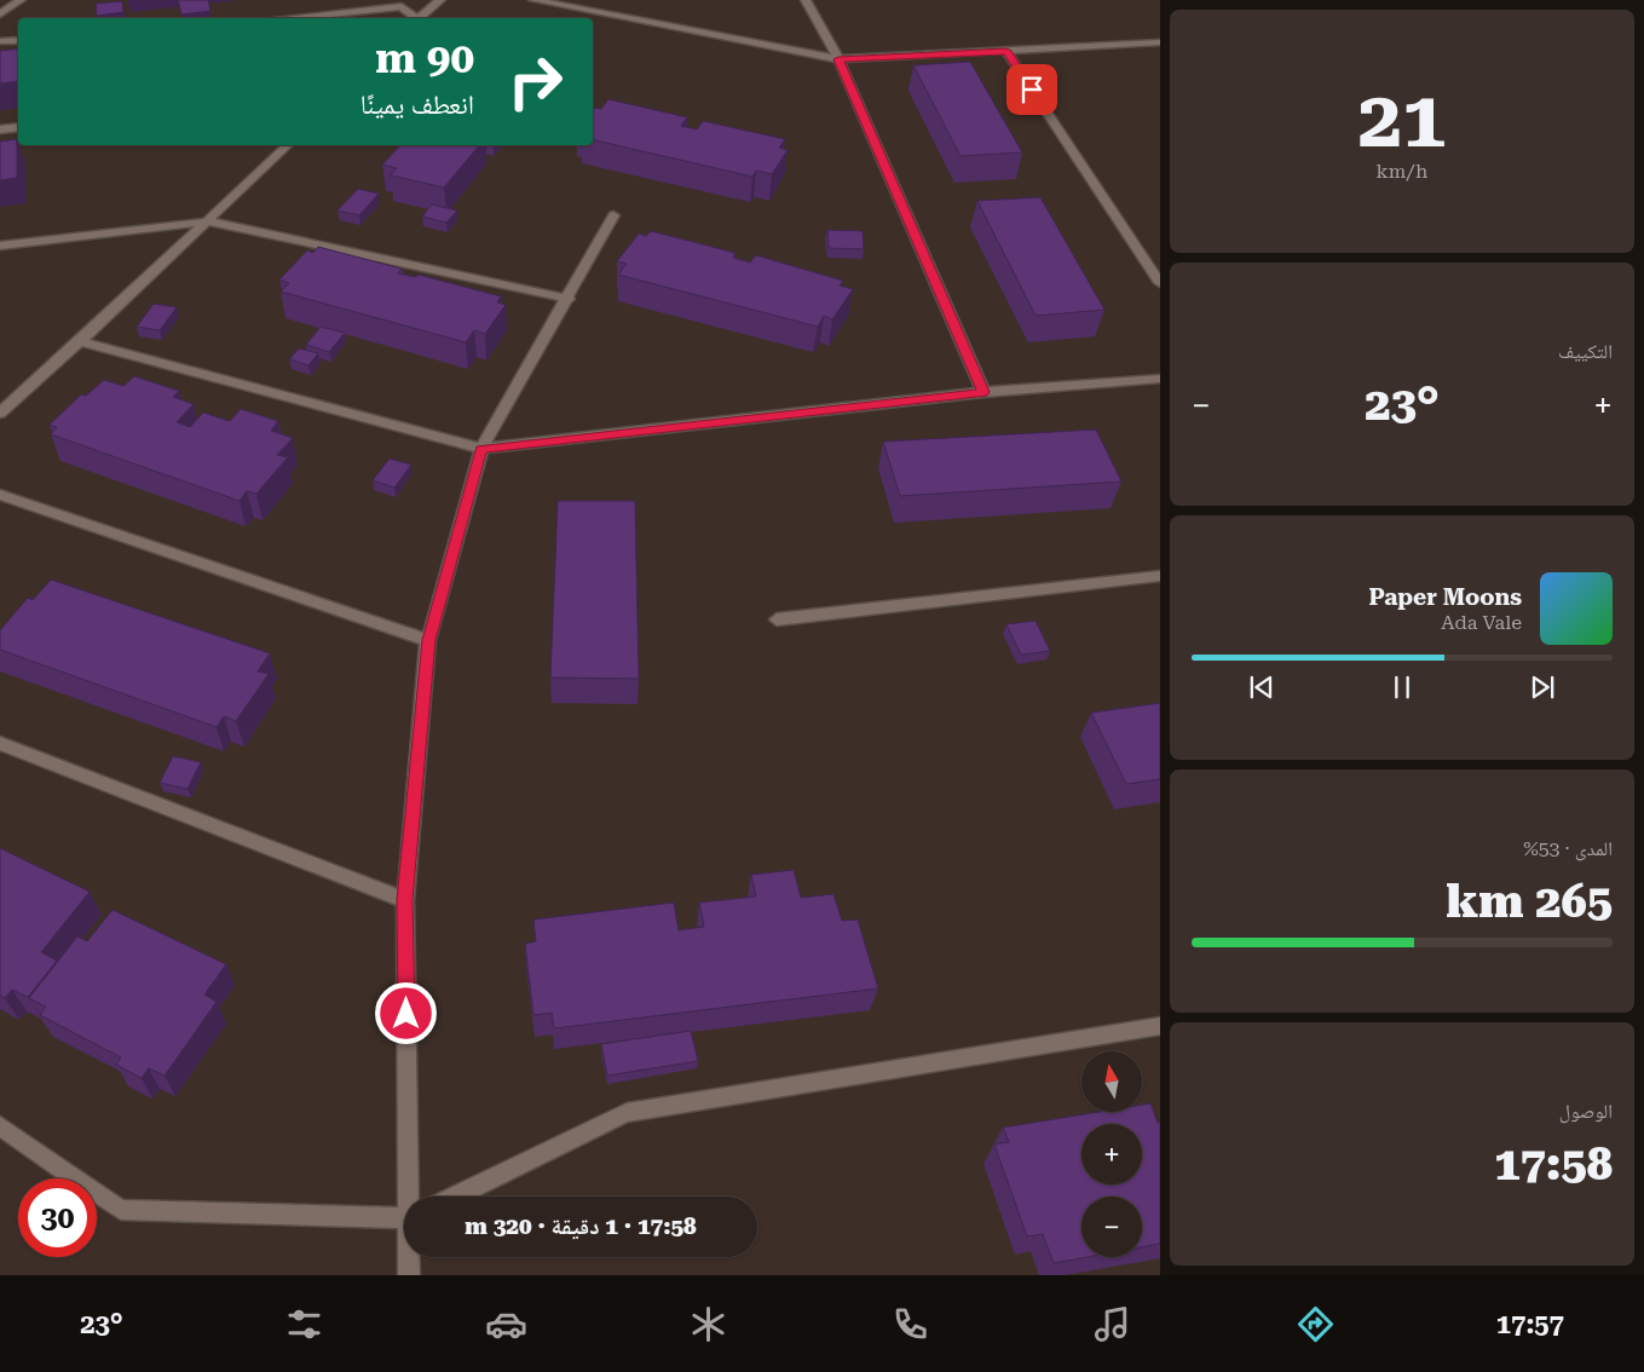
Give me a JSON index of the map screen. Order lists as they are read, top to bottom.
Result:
{
  "north": "top",
  "page": {
    "tile": [
      ["21", "km/h"],
      "التكييف",
      ["المدى · 53%", "265 km"],
      ["الوصول", "17:58"]
    ],
    "turn": ["90 m", "انعطف يمينًا"],
    "heat": ["−", "23°", "+"],
    "song": ["Paper Moons", "Ada Vale"],
    "map_buttons": ["+", "−"],
    "limit": "30",
    "trip": "17:58 · 1 دقيقة · 320 m",
    "tabs": ["17:57", "23°"]
  }
}
